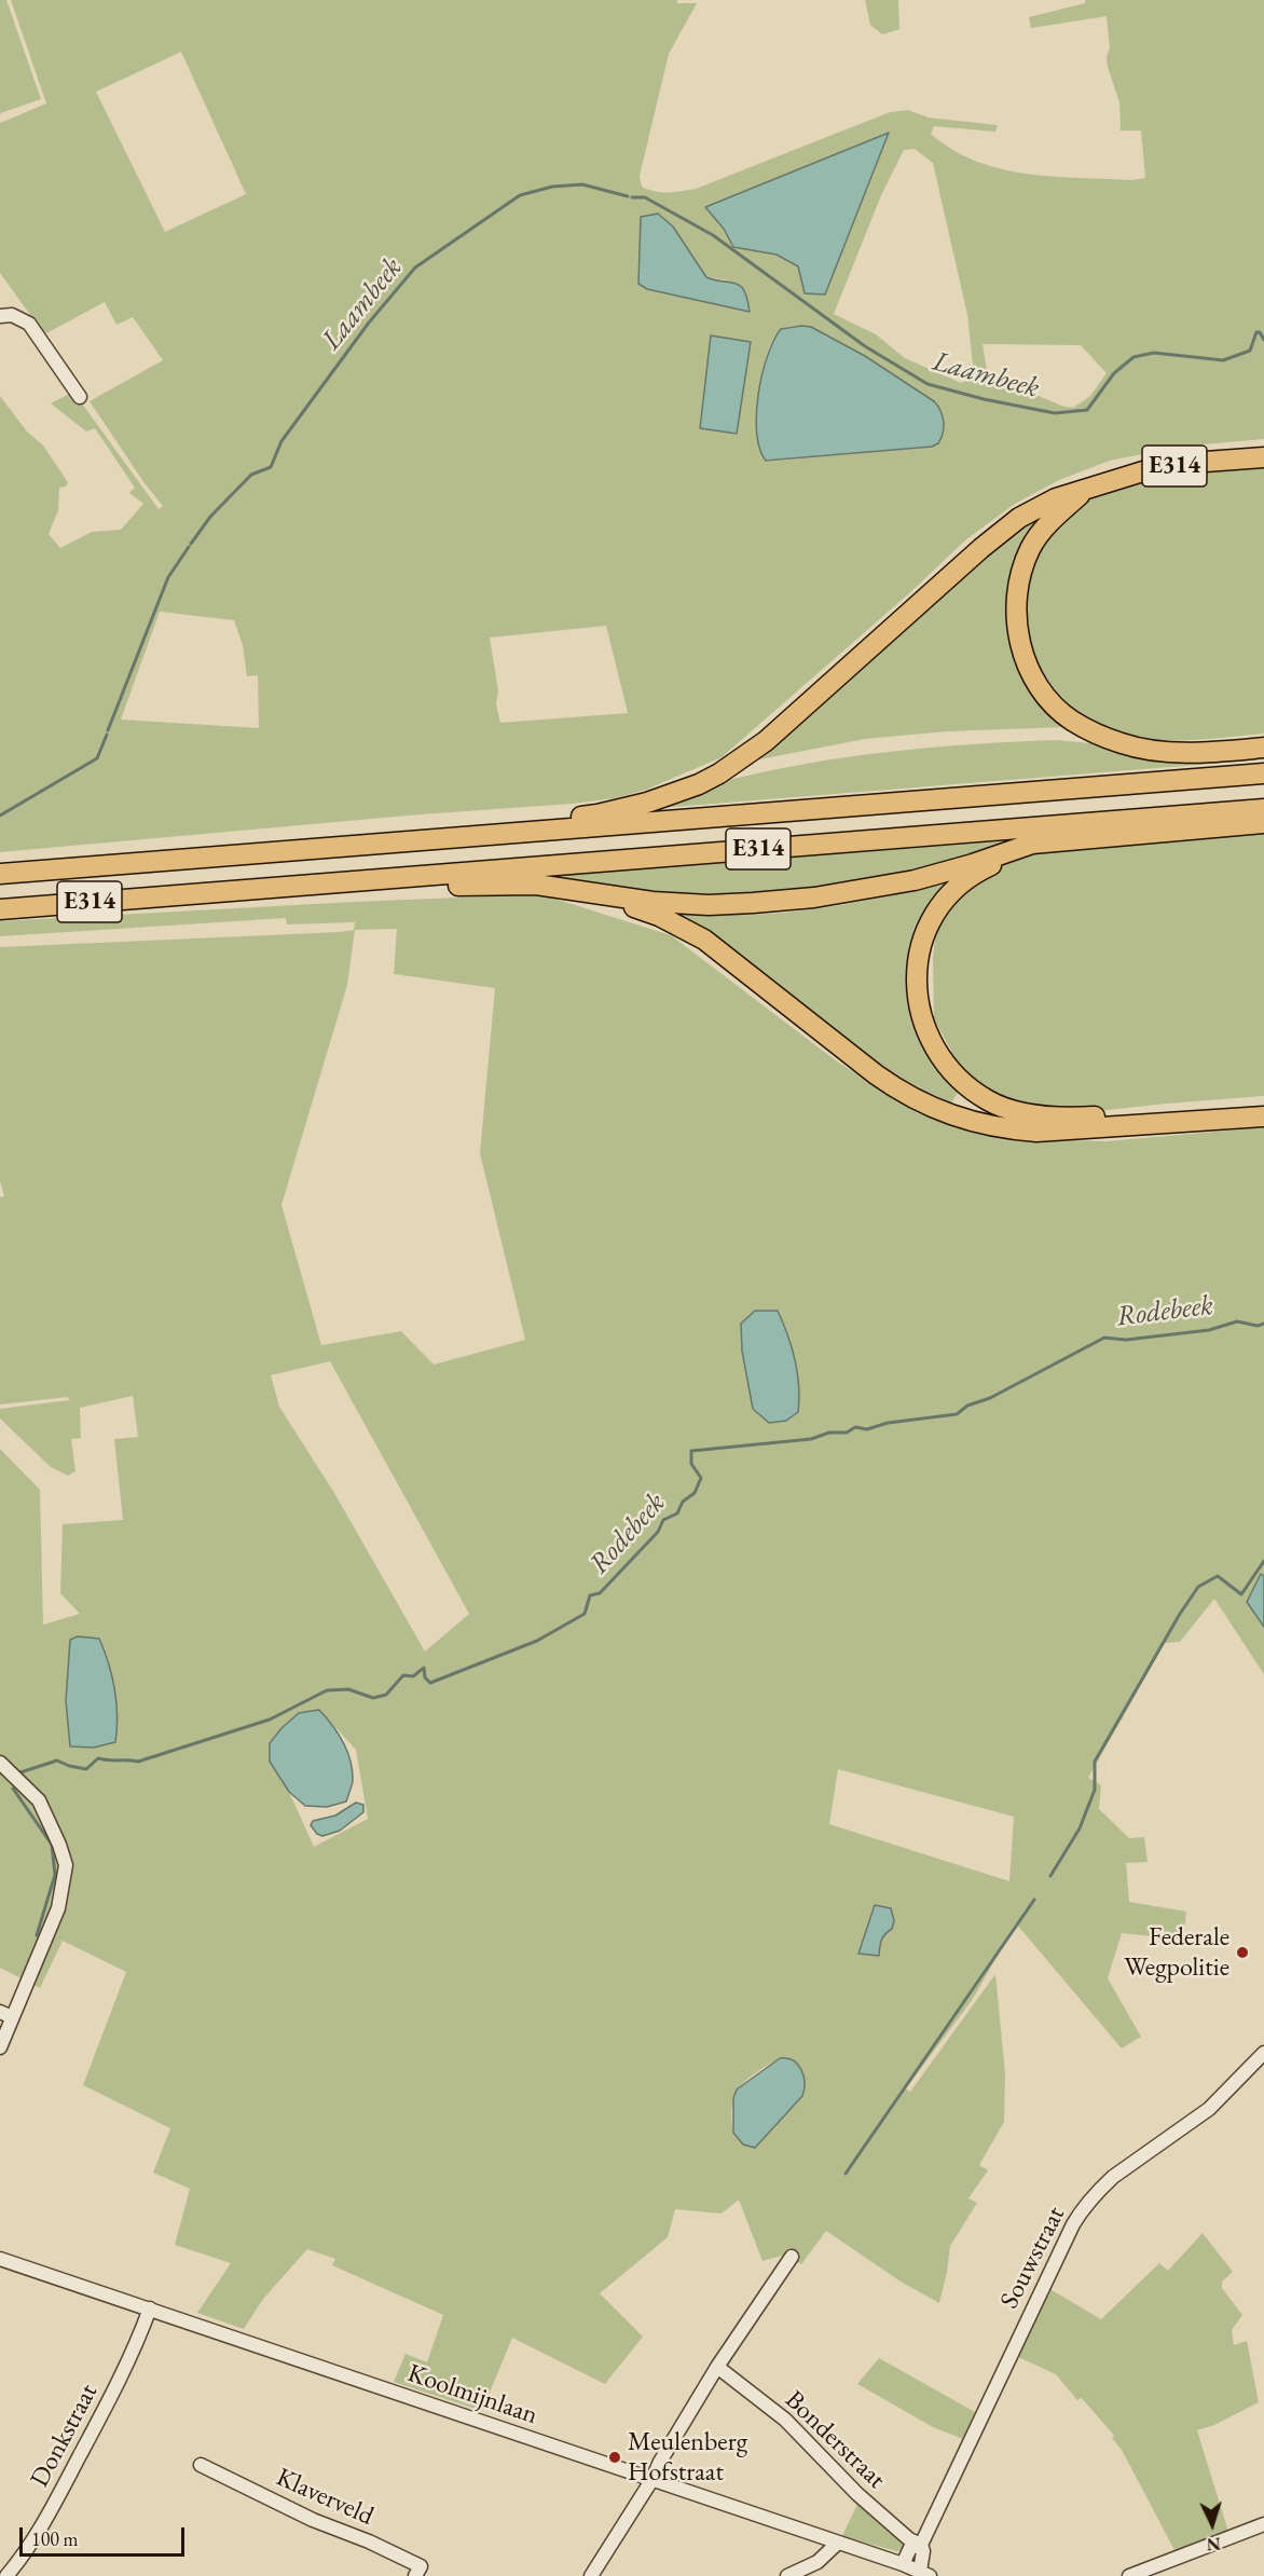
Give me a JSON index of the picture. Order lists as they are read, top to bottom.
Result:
{
  "streets": {
    "highway": ["E314"],
    "street": [
      "Souwstraat",
      "Koolmijnlaan",
      "Donkstraat",
      "Bonderstraat",
      "Klaverveld"
    ]
  },
  "crossings": [
    ["Souwstraat", "Koolmijnlaan"],
    ["Souwstraat", "Bonderstraat"],
    ["Koolmijnlaan", "Donkstraat"]
  ],
  "water": ["Laambeek", "Rodebeek"],
  "places": ["Federale Wegpolitie", "Meulenberg Hofstraat"],
  "scale_bar": "100 m",
  "north": "bottom"
}
